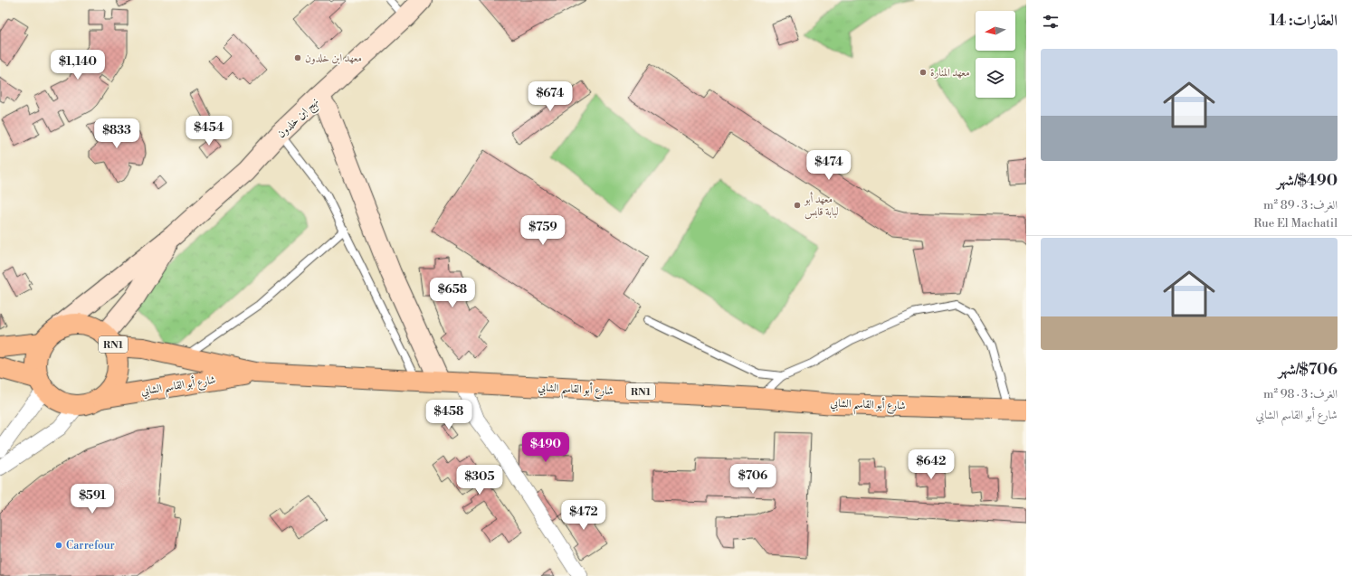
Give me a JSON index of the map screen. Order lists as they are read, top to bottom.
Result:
{
  "streets": {
    "main road": ["RN1", "شارع أبو القاسم الشابي"],
    "street": ["نهج ابن خلدون"]
  },
  "crossings": [
    ["RN1", "شارع أبو القاسم الشابي"]
  ],
  "places": [
    "معهد ابن خلدون",
    "معهد المنارة",
    "معهد أبو لبابة قابس",
    "Carrefour"
  ],
  "north": "left",
  "page": {
    "heading": "العقارات: 14",
    "list": [
      {
        "name": "$490/شهر",
        "note": "الغرف: 3 · 89 m² · Rue El Machatil"
      },
      {
        "name": "$706/شهر",
        "note": "الغرف: 3 · 98 m² · شارع أبو القاسم الشابي"
      }
    ],
    "price": [
      "$1,140",
      "$674",
      "$454",
      "$833",
      "$474",
      "$759",
      "$658",
      "$458",
      "$490",
      "$642",
      "$706",
      "$305",
      "$591",
      "$472"
    ]
  }
}
